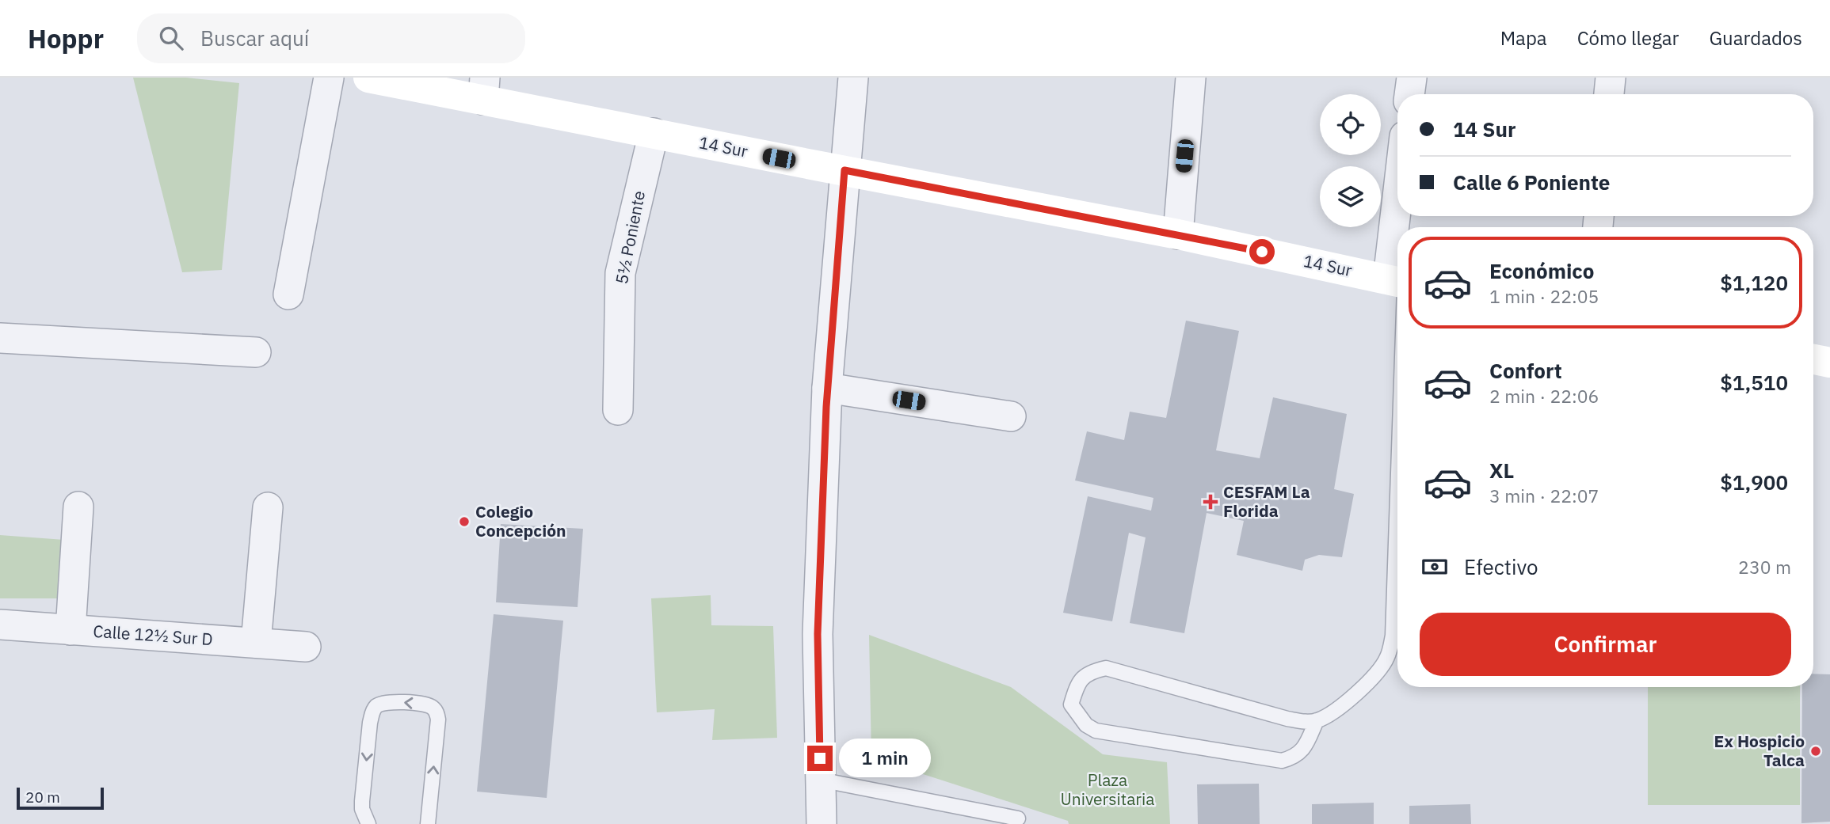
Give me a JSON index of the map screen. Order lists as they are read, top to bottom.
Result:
{
  "streets": {
    "street": ["14 Sur", "5½ Poniente", "Calle 12½ Sur D"]
  },
  "crossings": [
    ["14 Sur", "5½ Poniente"]
  ],
  "parks": ["Plaza Universitaria"],
  "places": {
    "health": ["CESFAM La Florida"],
    "other": ["Colegio Concepción", "Ex Hospicio Talca"]
  },
  "scale_bar": "20 m",
  "page": {
    "header": "Hoppr",
    "search": "Buscar aquí",
    "nav": ["Mapa", "Cómo llegar", "Guardados"],
    "banner": ["14 Sur", "Calle 6 Poniente"],
    "list": [
      {
        "name": "Económico",
        "note": "1 min · 22:05",
        "value": "$1,120"
      },
      {
        "name": "Confort",
        "note": "2 min · 22:06",
        "value": "$1,510"
      },
      {
        "name": "XL",
        "note": "3 min · 22:07",
        "value": "$1,900"
      }
    ],
    "pay": ["Efectivo", "230 m"],
    "buttons": "Confirmar",
    "bubble": "1 min",
    "scale": "20 m"
  }
}
